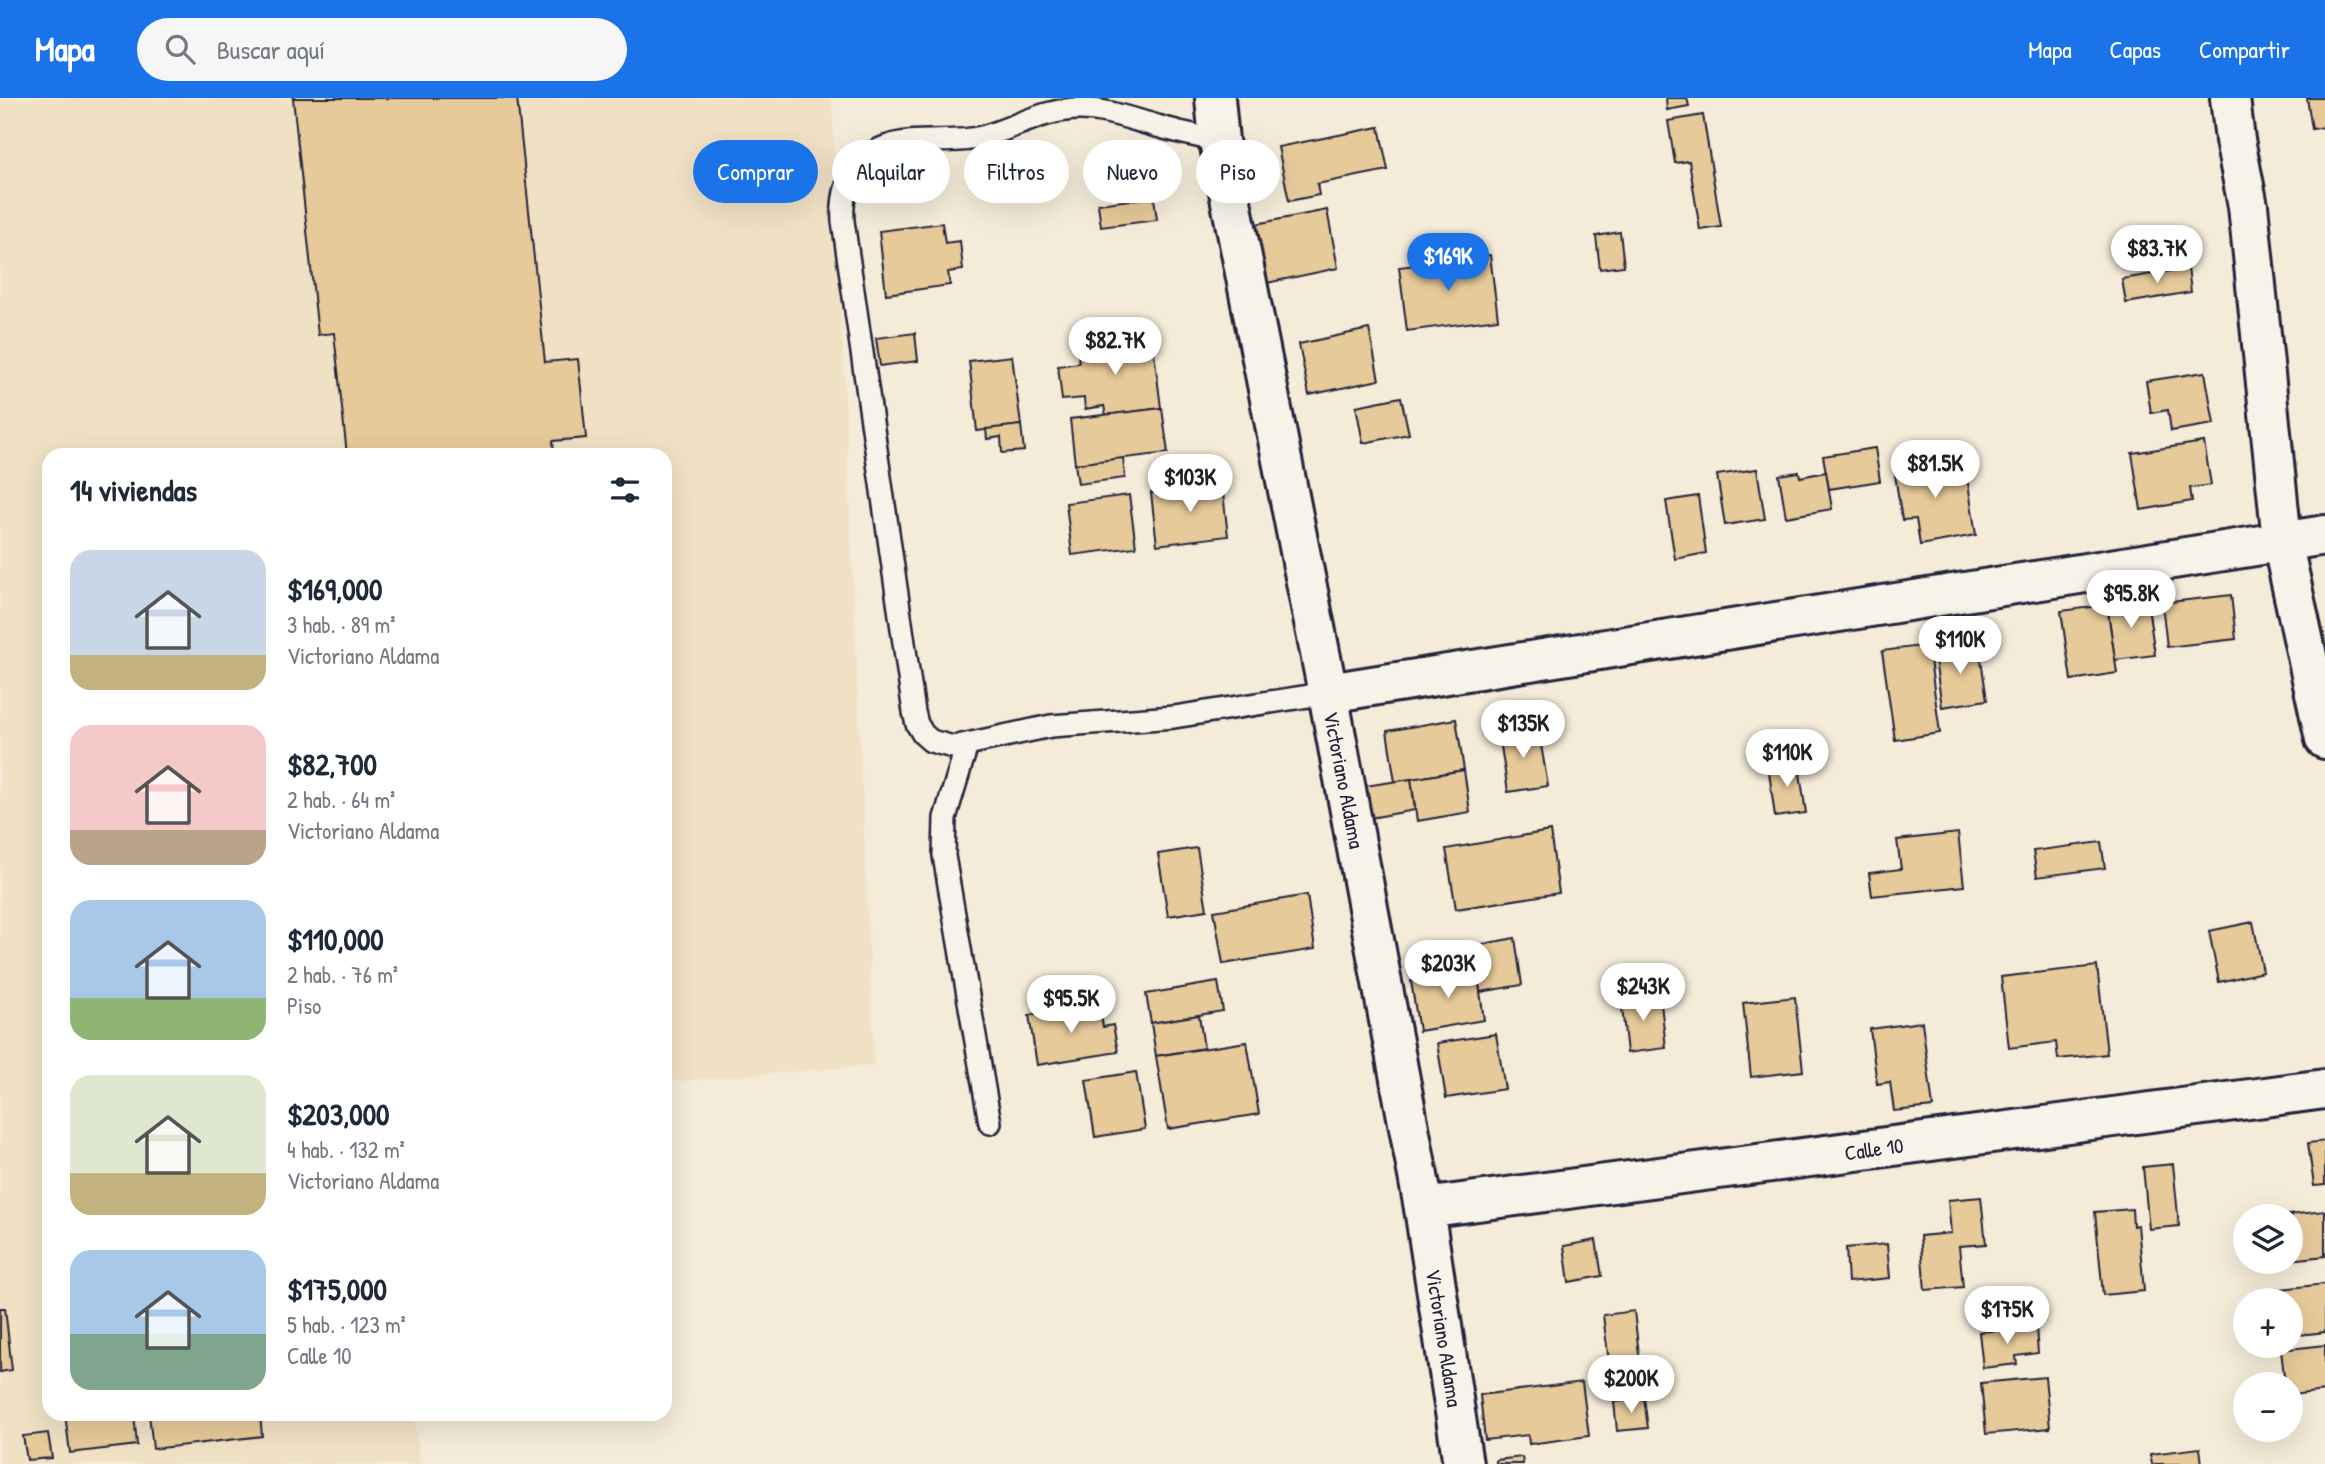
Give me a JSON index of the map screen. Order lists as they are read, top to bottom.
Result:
{
  "streets": {
    "street": ["Victoriano Aldama", "Calle 10"]
  },
  "crossings": [
    ["Victoriano Aldama", "Calle 10"]
  ],
  "page": {
    "header": "Mapa",
    "search": "Buscar aquí",
    "nav": ["Mapa", "Capas", "Compartir"],
    "chip": [
      "Comprar",
      "Alquilar",
      "Filtros",
      "Nuevo",
      "Piso"
    ],
    "price": [
      "$83.7K",
      "$169K",
      "$82.7K",
      "$81.5K",
      "$103K",
      "$95.8K",
      "$110K",
      "$135K",
      "$110K",
      "$203K",
      "$243K",
      "$95.5K",
      "$175K",
      "$200K"
    ],
    "heading": "14 viviendas",
    "list": [
      {
        "name": "$169,000",
        "note": "3 hab. · 89 m² · Victoriano Aldama"
      },
      {
        "name": "$82,700",
        "note": "2 hab. · 64 m² · Victoriano Aldama"
      },
      {
        "name": "$110,000",
        "note": "2 hab. · 76 m² · Piso"
      },
      {
        "name": "$203,000",
        "note": "4 hab. · 132 m² · Victoriano Aldama"
      },
      {
        "name": "$175,000",
        "note": "5 hab. · 123 m² · Calle 10"
      }
    ],
    "map_buttons": ["+", "−"]
  }
}
